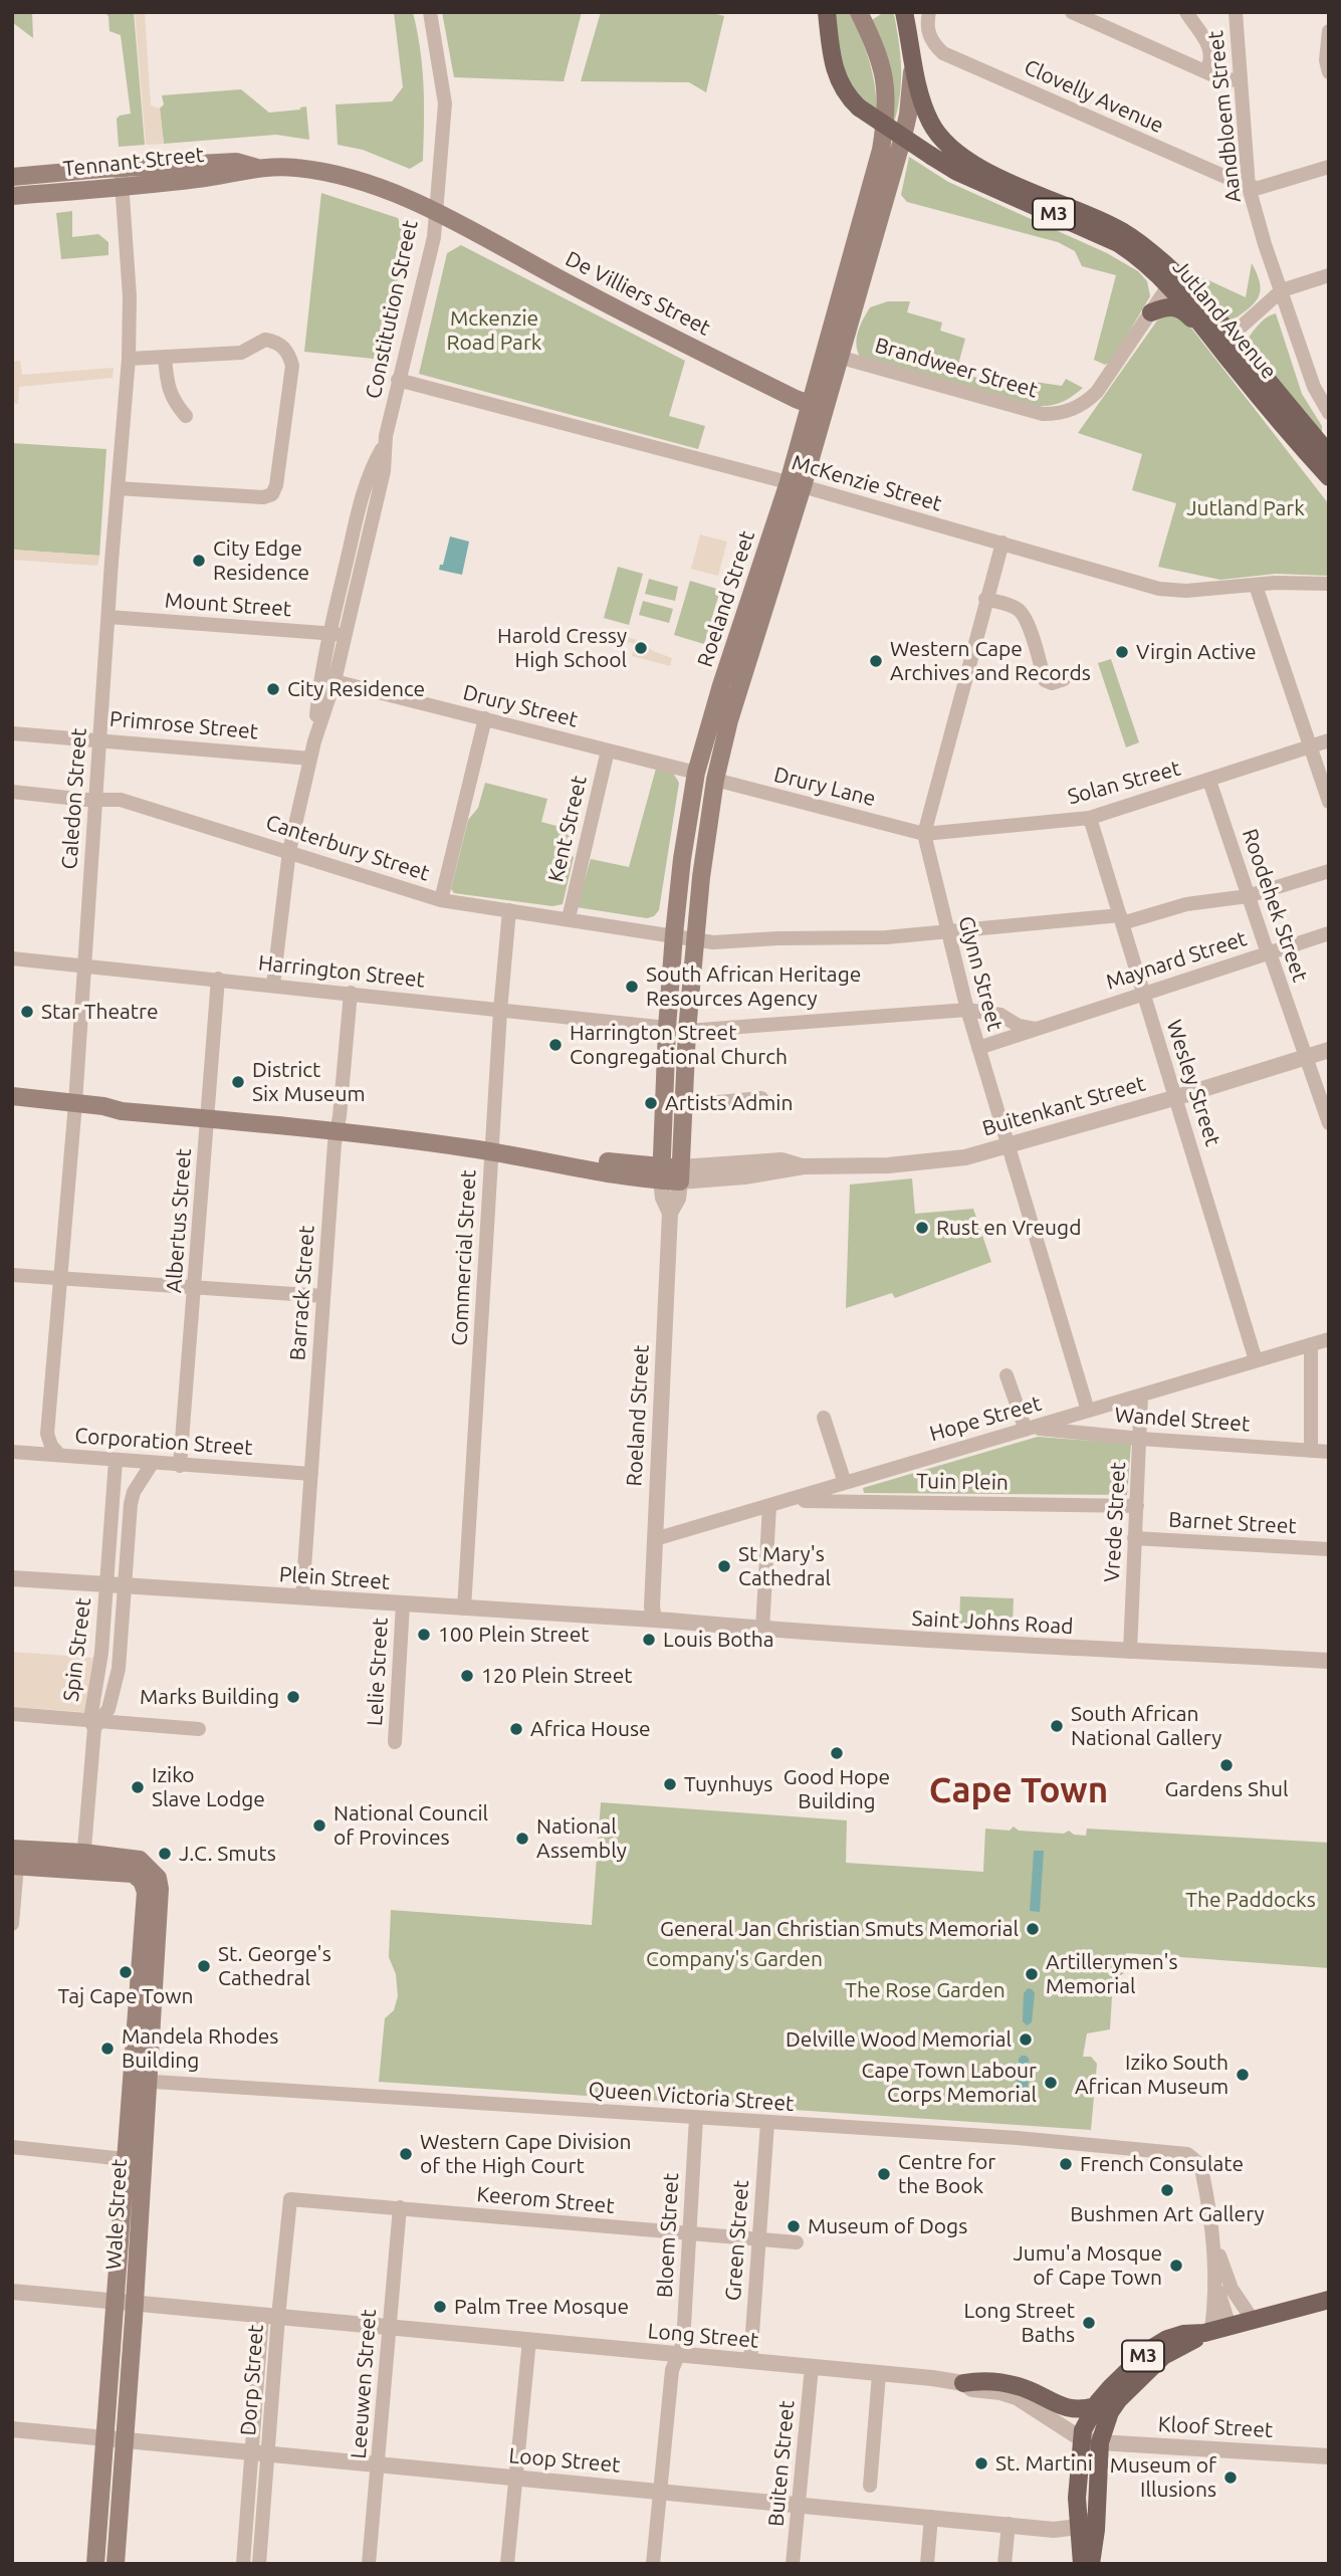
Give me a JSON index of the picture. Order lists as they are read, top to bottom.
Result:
{
  "streets": {
    "main road": [
      "Tennant Street",
      "M3",
      "De Villiers Street",
      "Jutland Avenue",
      "Roeland Street",
      "Buitenkant Street",
      "Wale Street"
    ],
    "street": [
      "Clovelly Avenue",
      "Aandbloem Street",
      "Constitution Street",
      "Brandweer Street",
      "McKenzie Street",
      "Mount Street",
      "Drury Street",
      "Primrose Street",
      "Solan Street",
      "Drury Lane",
      "Caledon Street",
      "Kent Street",
      "Canterbury Street",
      "Roodehek Street",
      "Maynard Street",
      "Harrington Street",
      "Glynn Street",
      "Wesley Street",
      "Albertus Street",
      "Commercial Street",
      "Barrack Street",
      "Hope Street",
      "Wandel Street",
      "Corporation Street",
      "Tuin Plein",
      "Vrede Street",
      "Barnet Street",
      "Plein Street",
      "Saint Johns Road",
      "Spin Street",
      "Lelie Street",
      "Queen Victoria Street",
      "Keerom Street",
      "Bloem Street",
      "Green Street",
      "Long Street",
      "Dorp Street",
      "Leeuwen Street",
      "Kloof Street",
      "Loop Street",
      "Buiten Street"
    ]
  },
  "crossings": [
    ["Clovelly Avenue", "Aandbloem Street"],
    ["Tennant Street", "De Villiers Street"],
    ["Tennant Street", "Constitution Street"],
    ["Tennant Street", "Caledon Street"],
    ["M3", "Jutland Avenue"],
    ["M3", "Roeland Street"],
    ["M3", "Long Street"],
    ["M3", "Kloof Street"],
    ["M3", "Loop Street"],
    ["De Villiers Street", "Constitution Street"],
    ["De Villiers Street", "Roeland Street"],
    ["Constitution Street", "McKenzie Street"],
    ["Constitution Street", "Mount Street"],
    ["Constitution Street", "Drury Street"],
    ["Constitution Street", "Primrose Street"],
    ["Constitution Street", "Canterbury Street"],
    ["Constitution Street", "Harrington Street"],
    ["Jutland Avenue", "Brandweer Street"],
    ["Jutland Avenue", "Roeland Street"],
    ["Brandweer Street", "Roeland Street"],
    ["McKenzie Street", "Roeland Street"],
    ["McKenzie Street", "Glynn Street"],
    ["Roeland Street", "Drury Street"],
    ["Roeland Street", "Drury Lane"],
    ["Roeland Street", "Canterbury Street"],
    ["Roeland Street", "Harrington Street"],
    ["Roeland Street", "Buitenkant Street"],
    ["Roeland Street", "Hope Street"],
    ["Roeland Street", "Plein Street"],
    ["Roeland Street", "Saint Johns Road"],
    ["Mount Street", "Caledon Street"],
    ["Drury Street", "Kent Street"],
    ["Primrose Street", "Caledon Street"],
    ["Solan Street", "Drury Lane"],
    ["Solan Street", "Roodehek Street"],
    ["Solan Street", "Glynn Street"],
    ["Solan Street", "Wesley Street"],
    ["Drury Lane", "Glynn Street"],
    ["Caledon Street", "Canterbury Street"],
    ["Caledon Street", "Harrington Street"],
    ["Caledon Street", "Buitenkant Street"],
    ["Kent Street", "Canterbury Street"],
    ["Canterbury Street", "Roodehek Street"],
    ["Canterbury Street", "Glynn Street"],
    ["Canterbury Street", "Wesley Street"],
    ["Canterbury Street", "Commercial Street"],
    ["Roodehek Street", "Maynard Street"],
    ["Roodehek Street", "Buitenkant Street"],
    ["Maynard Street", "Glynn Street"],
    ["Maynard Street", "Wesley Street"],
    ["Harrington Street", "Albertus Street"],
    ["Harrington Street", "Commercial Street"],
    ["Harrington Street", "Barrack Street"],
    ["Glynn Street", "Buitenkant Street"],
    ["Glynn Street", "Hope Street"],
    ["Wesley Street", "Buitenkant Street"],
    ["Wesley Street", "Hope Street"],
    ["Buitenkant Street", "Albertus Street"],
    ["Buitenkant Street", "Commercial Street"],
    ["Buitenkant Street", "Barrack Street"],
    ["Albertus Street", "Corporation Street"],
    ["Commercial Street", "Plein Street"],
    ["Barrack Street", "Corporation Street"],
    ["Barrack Street", "Plein Street"],
    ["Hope Street", "Wandel Street"],
    ["Hope Street", "Tuin Plein"],
    ["Hope Street", "Vrede Street"],
    ["Wandel Street", "Vrede Street"],
    ["Corporation Street", "Spin Street"],
    ["Tuin Plein", "Vrede Street"],
    ["Vrede Street", "Barnet Street"],
    ["Vrede Street", "Saint Johns Road"],
    ["Plein Street", "Saint Johns Road"],
    ["Plein Street", "Spin Street"],
    ["Plein Street", "Lelie Street"],
    ["Queen Victoria Street", "Wale Street"],
    ["Queen Victoria Street", "Bloem Street"],
    ["Queen Victoria Street", "Green Street"],
    ["Keerom Street", "Bloem Street"],
    ["Keerom Street", "Green Street"],
    ["Keerom Street", "Dorp Street"],
    ["Keerom Street", "Leeuwen Street"],
    ["Wale Street", "Long Street"],
    ["Wale Street", "Loop Street"],
    ["Bloem Street", "Long Street"],
    ["Bloem Street", "Loop Street"],
    ["Green Street", "Long Street"],
    ["Long Street", "Dorp Street"],
    ["Long Street", "Leeuwen Street"],
    ["Long Street", "Kloof Street"],
    ["Long Street", "Buiten Street"],
    ["Dorp Street", "Loop Street"],
    ["Leeuwen Street", "Loop Street"],
    ["Loop Street", "Buiten Street"]
  ],
  "districts": ["Cape Town"],
  "parks": [
    "Mckenzie Road Park",
    "Jutland Park",
    "The Paddocks",
    "Company's Garden",
    "The Rose Garden"
  ],
  "places": [
    "City Edge Residence",
    "Harold Cressy High School",
    "Virgin Active",
    "Western Cape Archives and Records",
    "City Residence",
    "South African Heritage Resources Agency",
    "Star Theatre",
    "Harrington Street Congregational Church",
    "District Six Museum",
    "Artists Admin",
    "Rust en Vreugd",
    "St Mary's Cathedral",
    "100 Plein Street",
    "Louis Botha",
    "120 Plein Street",
    "Marks Building",
    "South African National Gallery",
    "Africa House",
    "Good Hope Building",
    "Gardens Shul",
    "Tuynhuys",
    "Iziko Slave Lodge",
    "National Council of Provinces",
    "National Assembly",
    "J.C. Smuts",
    "General Jan Christian Smuts Memorial",
    "St. George's Cathedral",
    "Taj Cape Town",
    "Artillerymen's Memorial",
    "Delville Wood Memorial",
    "Mandela Rhodes Building",
    "Iziko South African Museum",
    "Cape Town Labour Corps Memorial",
    "Western Cape Division of the High Court",
    "French Consulate",
    "Centre for the Book",
    "Bushmen Art Gallery",
    "Museum of Dogs",
    "Jumu'a Mosque of Cape Town",
    "Palm Tree Mosque",
    "Long Street Baths",
    "St. Martini",
    "Museum of Illusions"
  ]
}
